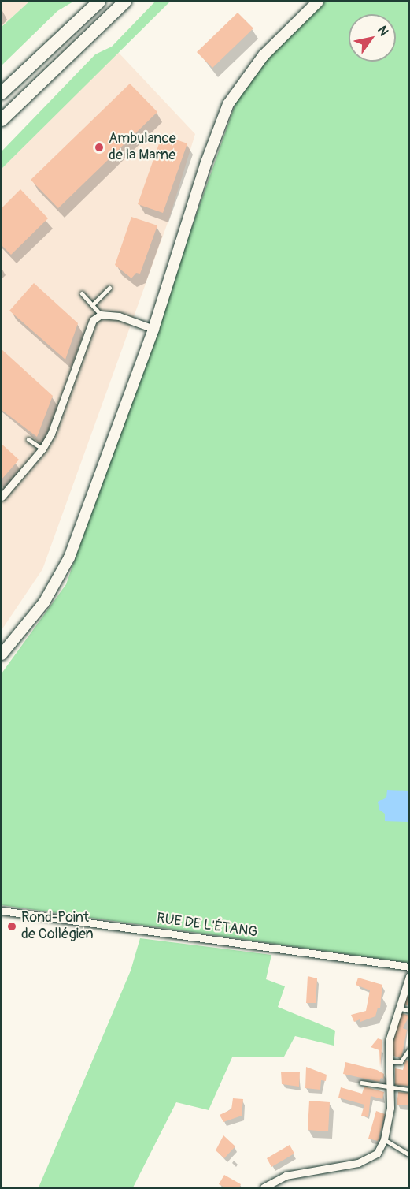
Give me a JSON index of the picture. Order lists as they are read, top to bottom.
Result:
{
  "streets": {
    "street": ["RUE DE L'ÉTANG"]
  },
  "places": ["Ambulance de la Marne", "Rond-Point de Collégien"],
  "north": "top right"
}
